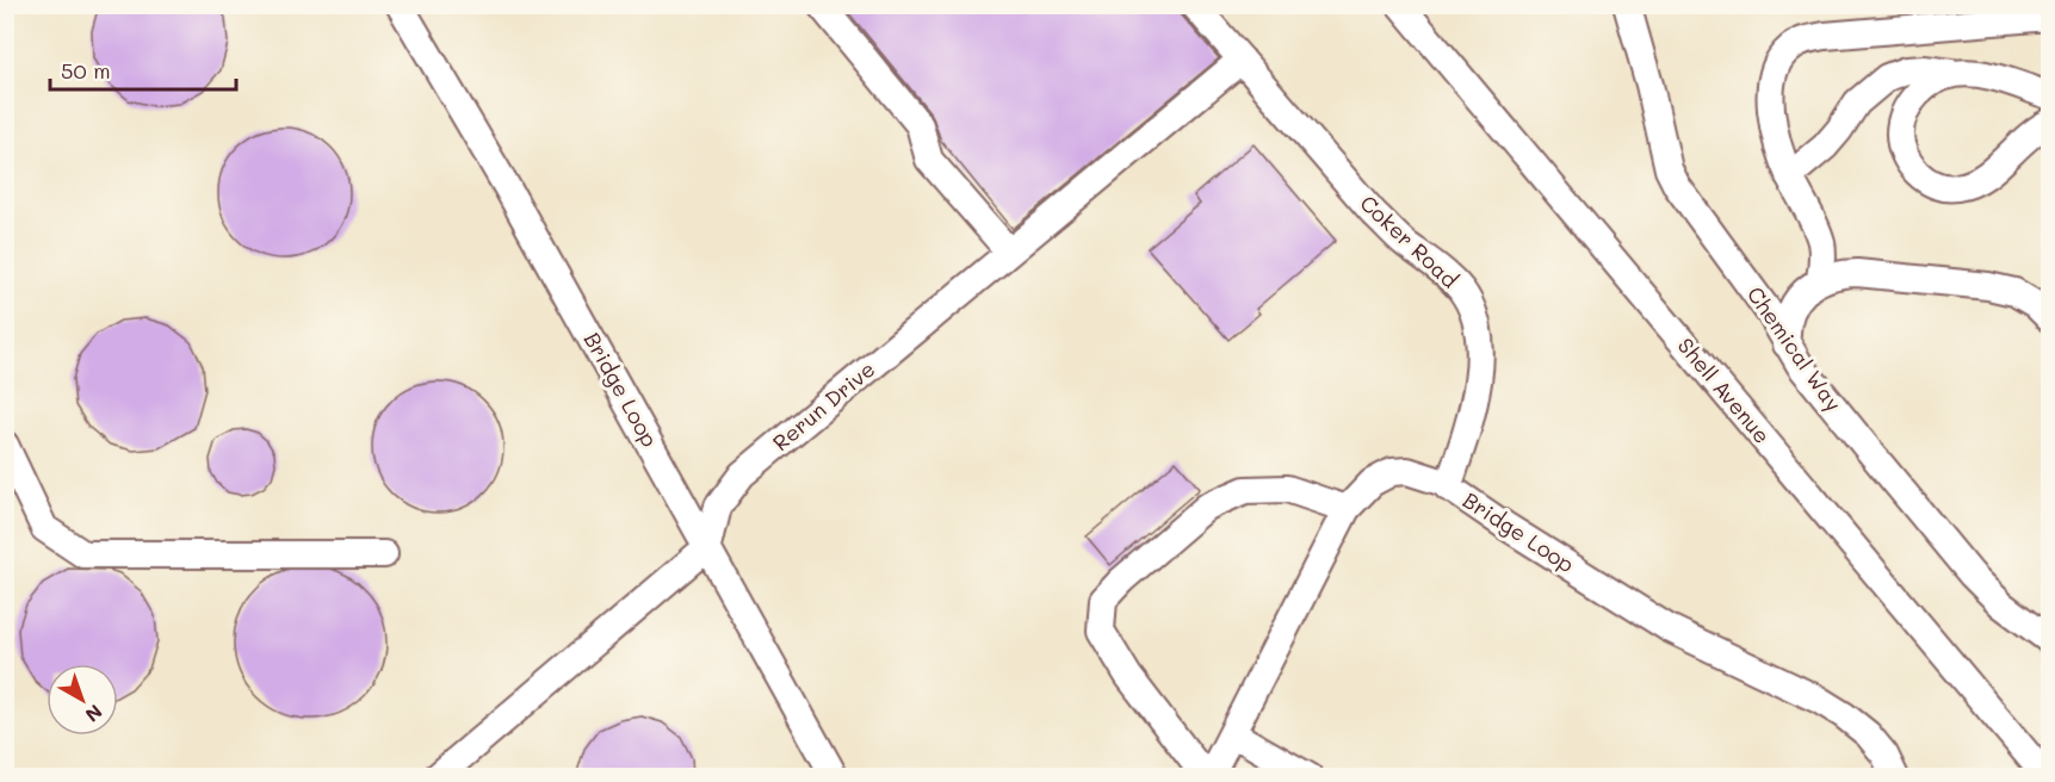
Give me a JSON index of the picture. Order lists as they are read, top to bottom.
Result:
{
  "streets": {
    "street": [
      "Coker Road",
      "Chemical Way",
      "Bridge Loop",
      "Shell Avenue",
      "Rerun Drive"
    ]
  },
  "crossings": [
    ["Coker Road", "Bridge Loop"],
    ["Coker Road", "Rerun Drive"],
    ["Bridge Loop", "Rerun Drive"]
  ],
  "scale_bar": "50 m",
  "north": "bottom right"
}
